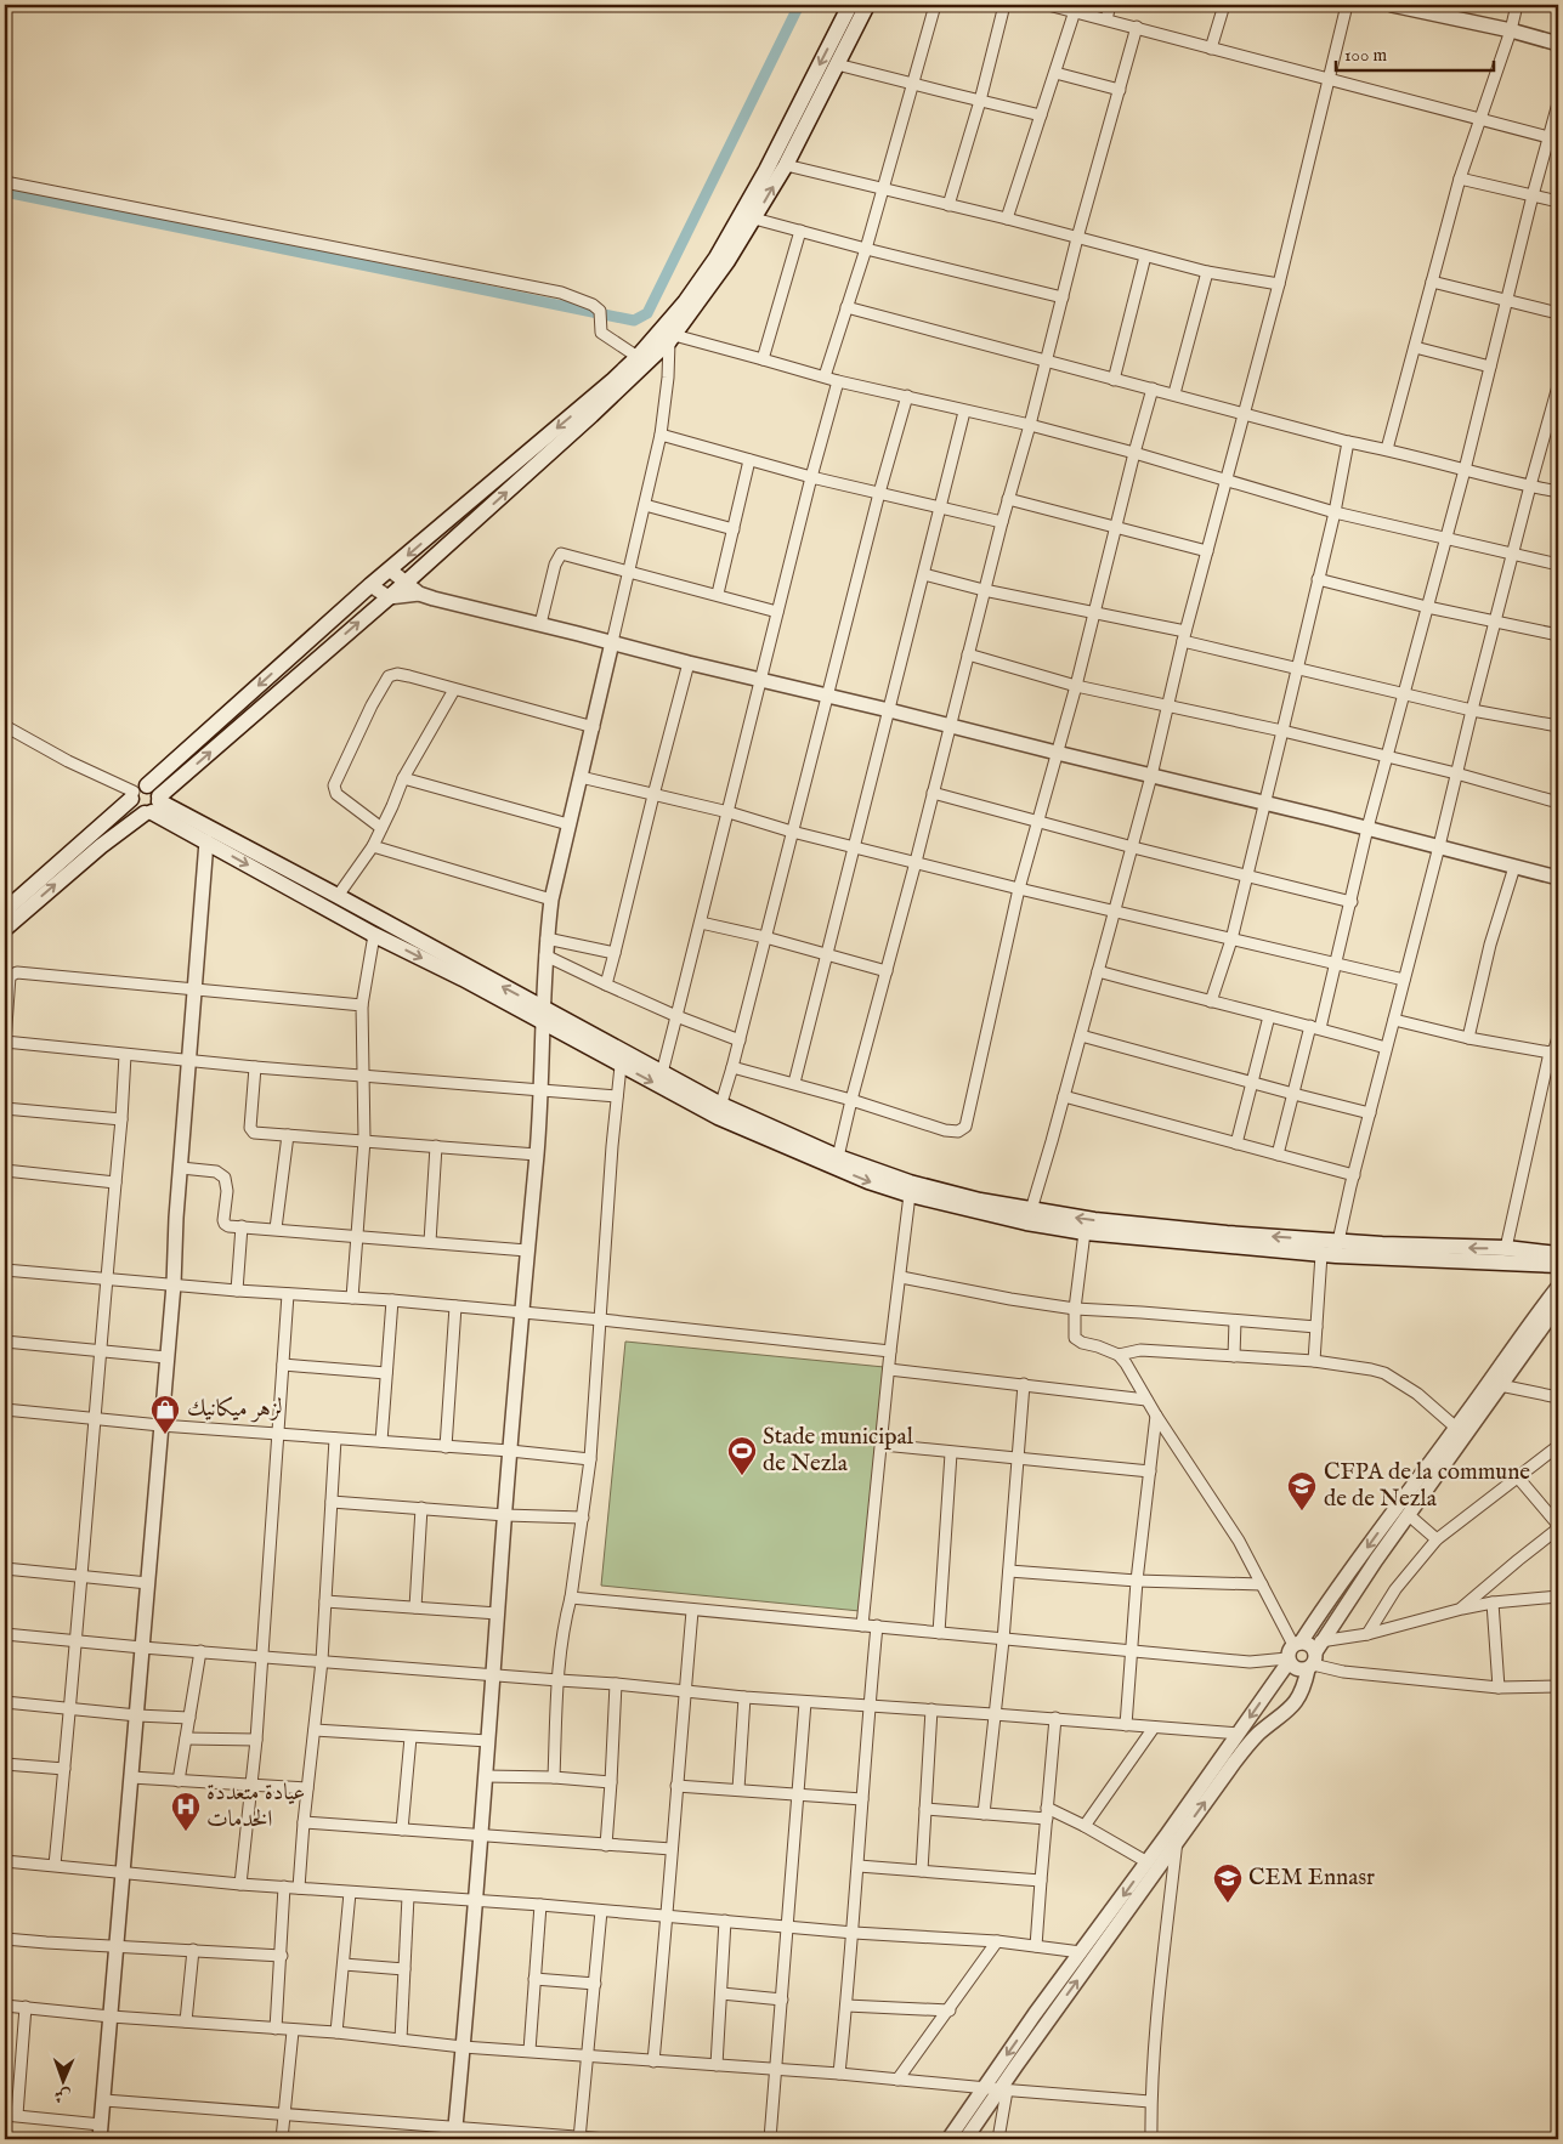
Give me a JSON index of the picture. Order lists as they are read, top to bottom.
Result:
{
  "places": {
    "shop": ["لزهر ميكانيك"],
    "sports": ["Stade municipal de Nezla"],
    "school or university": ["CFPA de la commune de de Nezla", "CEM Ennasr"],
    "hospital": ["عيادة متعددة الخدمات"]
  },
  "scale_bar": "100 m",
  "north": "bottom"
}
